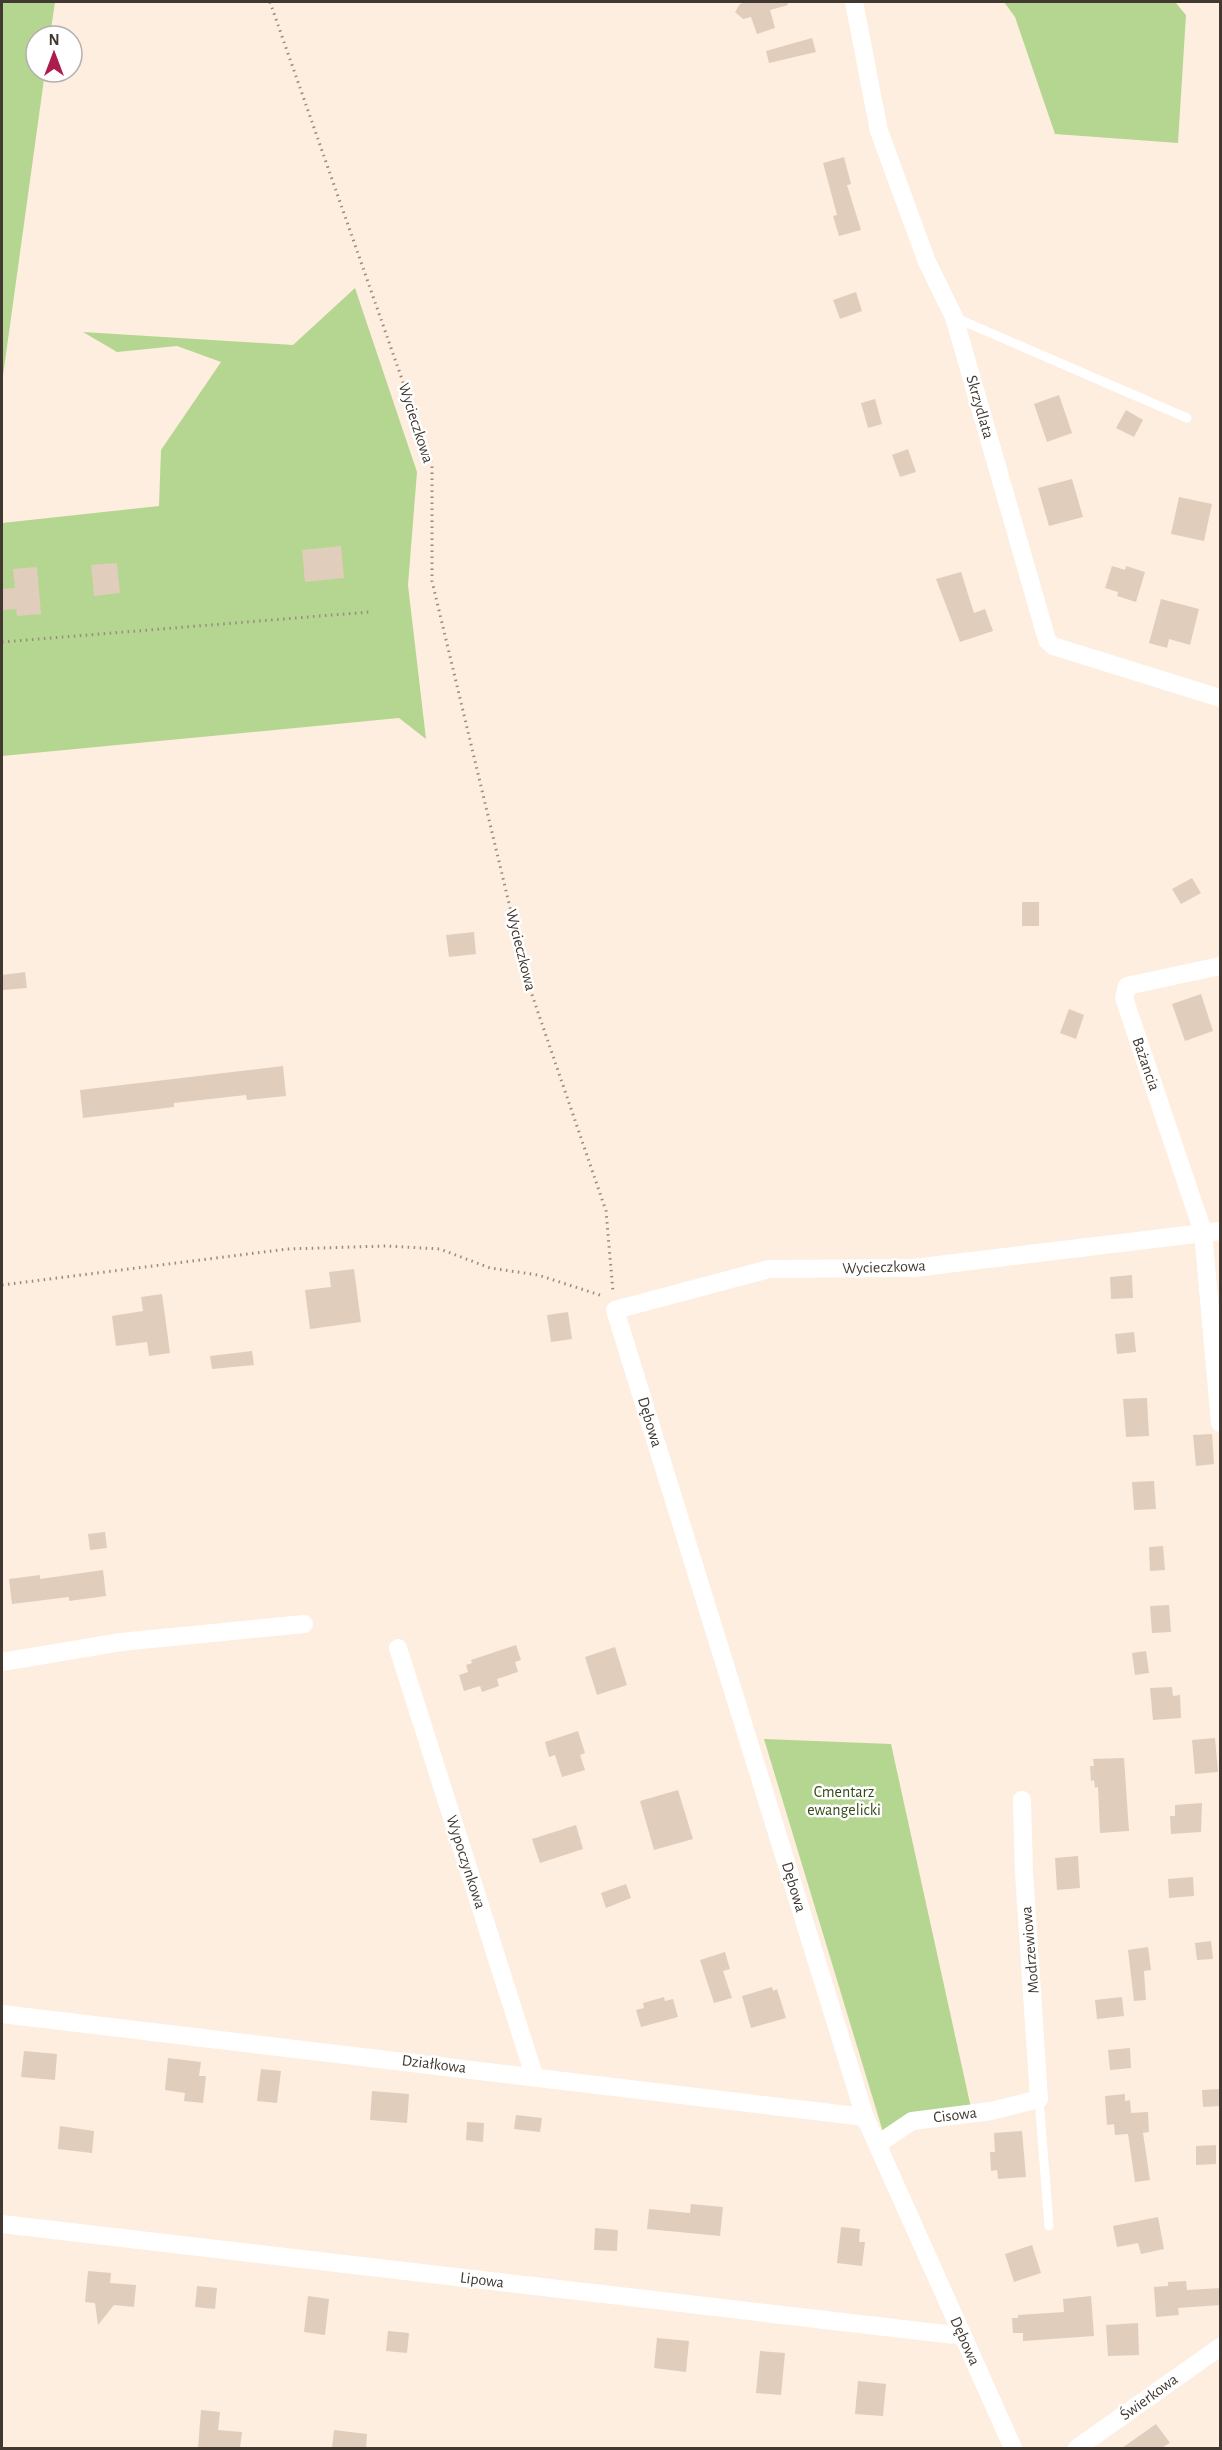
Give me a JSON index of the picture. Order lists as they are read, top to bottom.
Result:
{
  "streets": {
    "street": [
      "Skrzydlata",
      "Wycieczkowa",
      "Bażancia",
      "Dębowa",
      "Wypoczynkowa",
      "Modrzewiowa",
      "Działkowa",
      "Cisowa",
      "Lipowa",
      "Świerkowa"
    ]
  },
  "crossings": [
    ["Wycieczkowa", "Bażancia"],
    ["Wycieczkowa", "Dębowa"],
    ["Dębowa", "Działkowa"],
    ["Dębowa", "Cisowa"],
    ["Dębowa", "Lipowa"],
    ["Wypoczynkowa", "Działkowa"],
    ["Modrzewiowa", "Cisowa"]
  ],
  "parks": ["Cmentarz ewangelicki"],
  "north": "top"
}
